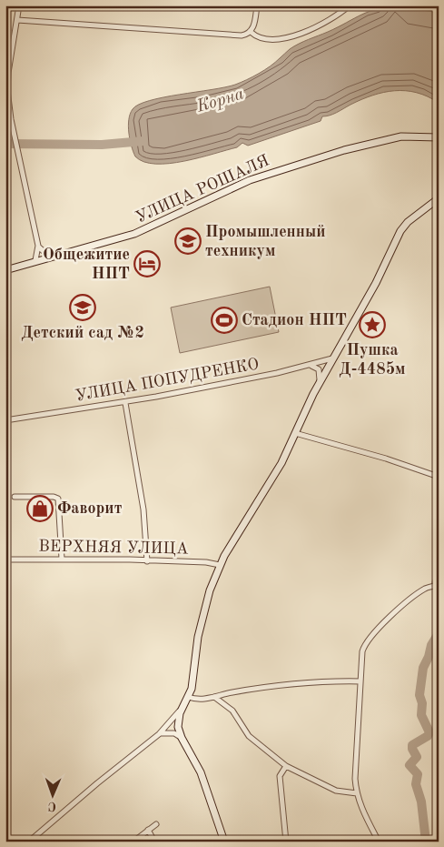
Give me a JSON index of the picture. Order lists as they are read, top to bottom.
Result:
{
  "streets": {
    "street": ["УЛИЦА РОШАЛЯ", "УЛИЦА ПОПУДРЕНКО", "ВЕРХНЯЯ УЛИЦА"]
  },
  "water": ["Корна"],
  "places": {
    "school or university": ["Промышленный техникум", "Детский сад №2"],
    "hotel": ["Общежитие НПТ"],
    "sports": ["Стадион НПТ"],
    "place": ["Пушка Д-4485м"],
    "shop": ["Фаворит"]
  },
  "north": "bottom"
}
